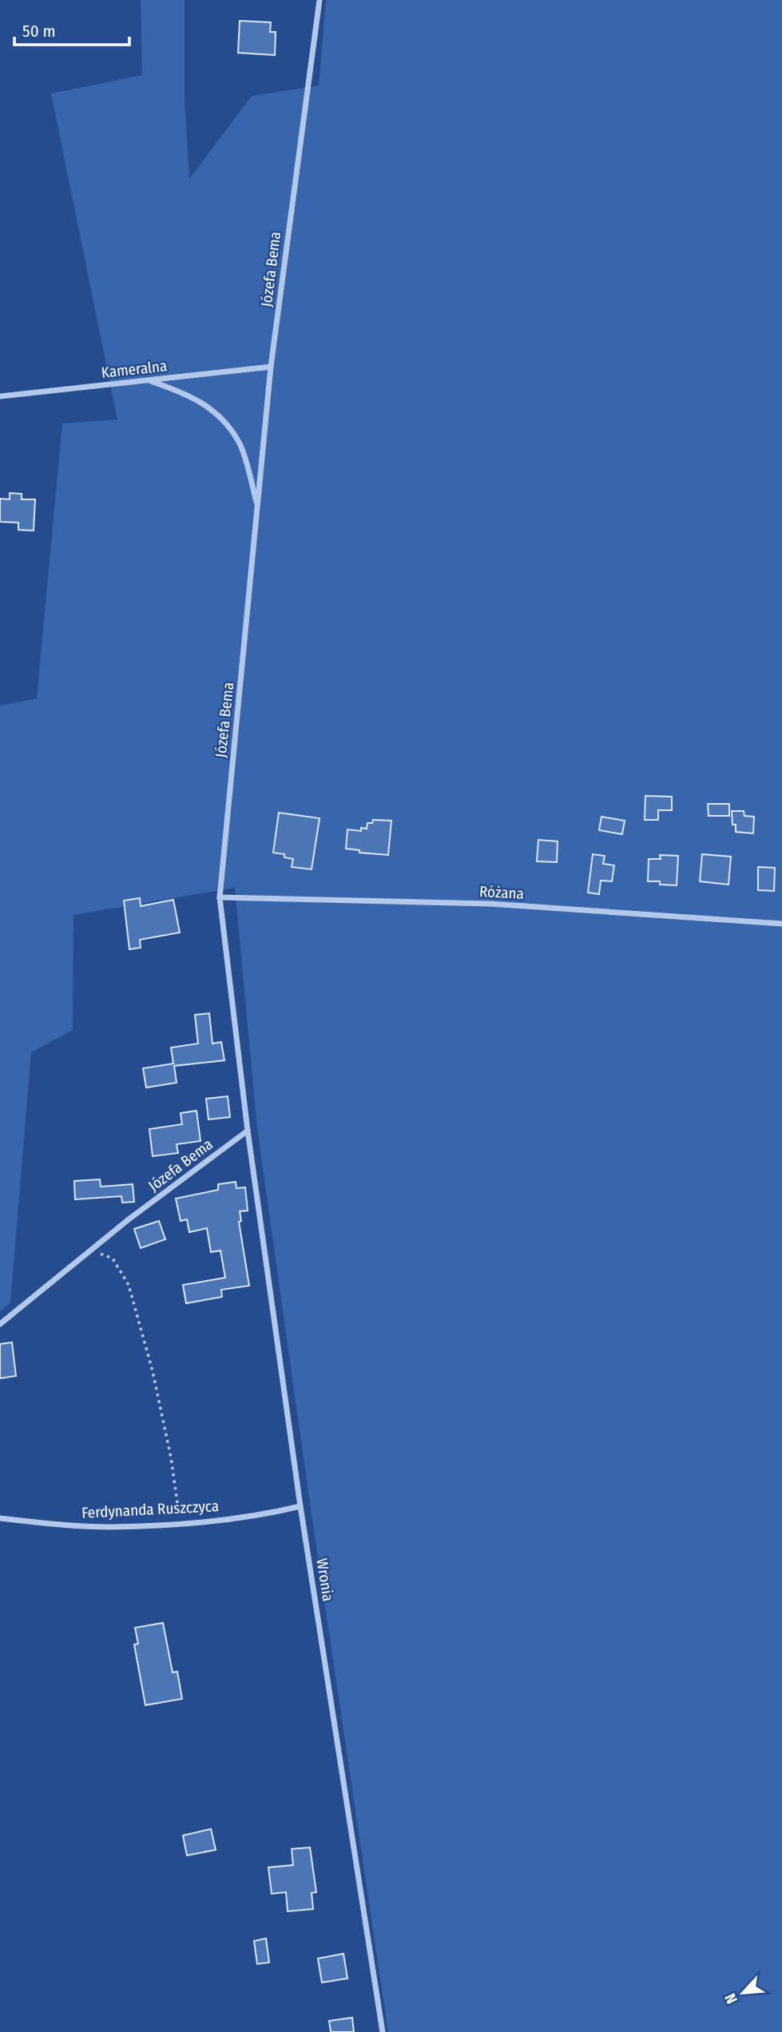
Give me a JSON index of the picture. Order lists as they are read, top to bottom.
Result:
{
  "streets": {
    "street": [
      "Józefa Bema",
      "Kameralna",
      "Różana",
      "Ferdynanda Ruszczyca",
      "Wronia"
    ]
  },
  "crossings": [
    ["Józefa Bema", "Kameralna"],
    ["Józefa Bema", "Różana"],
    ["Józefa Bema", "Wronia"],
    ["Ferdynanda Ruszczyca", "Wronia"]
  ],
  "scale_bar": "50 m",
  "north": "bottom left"
}
